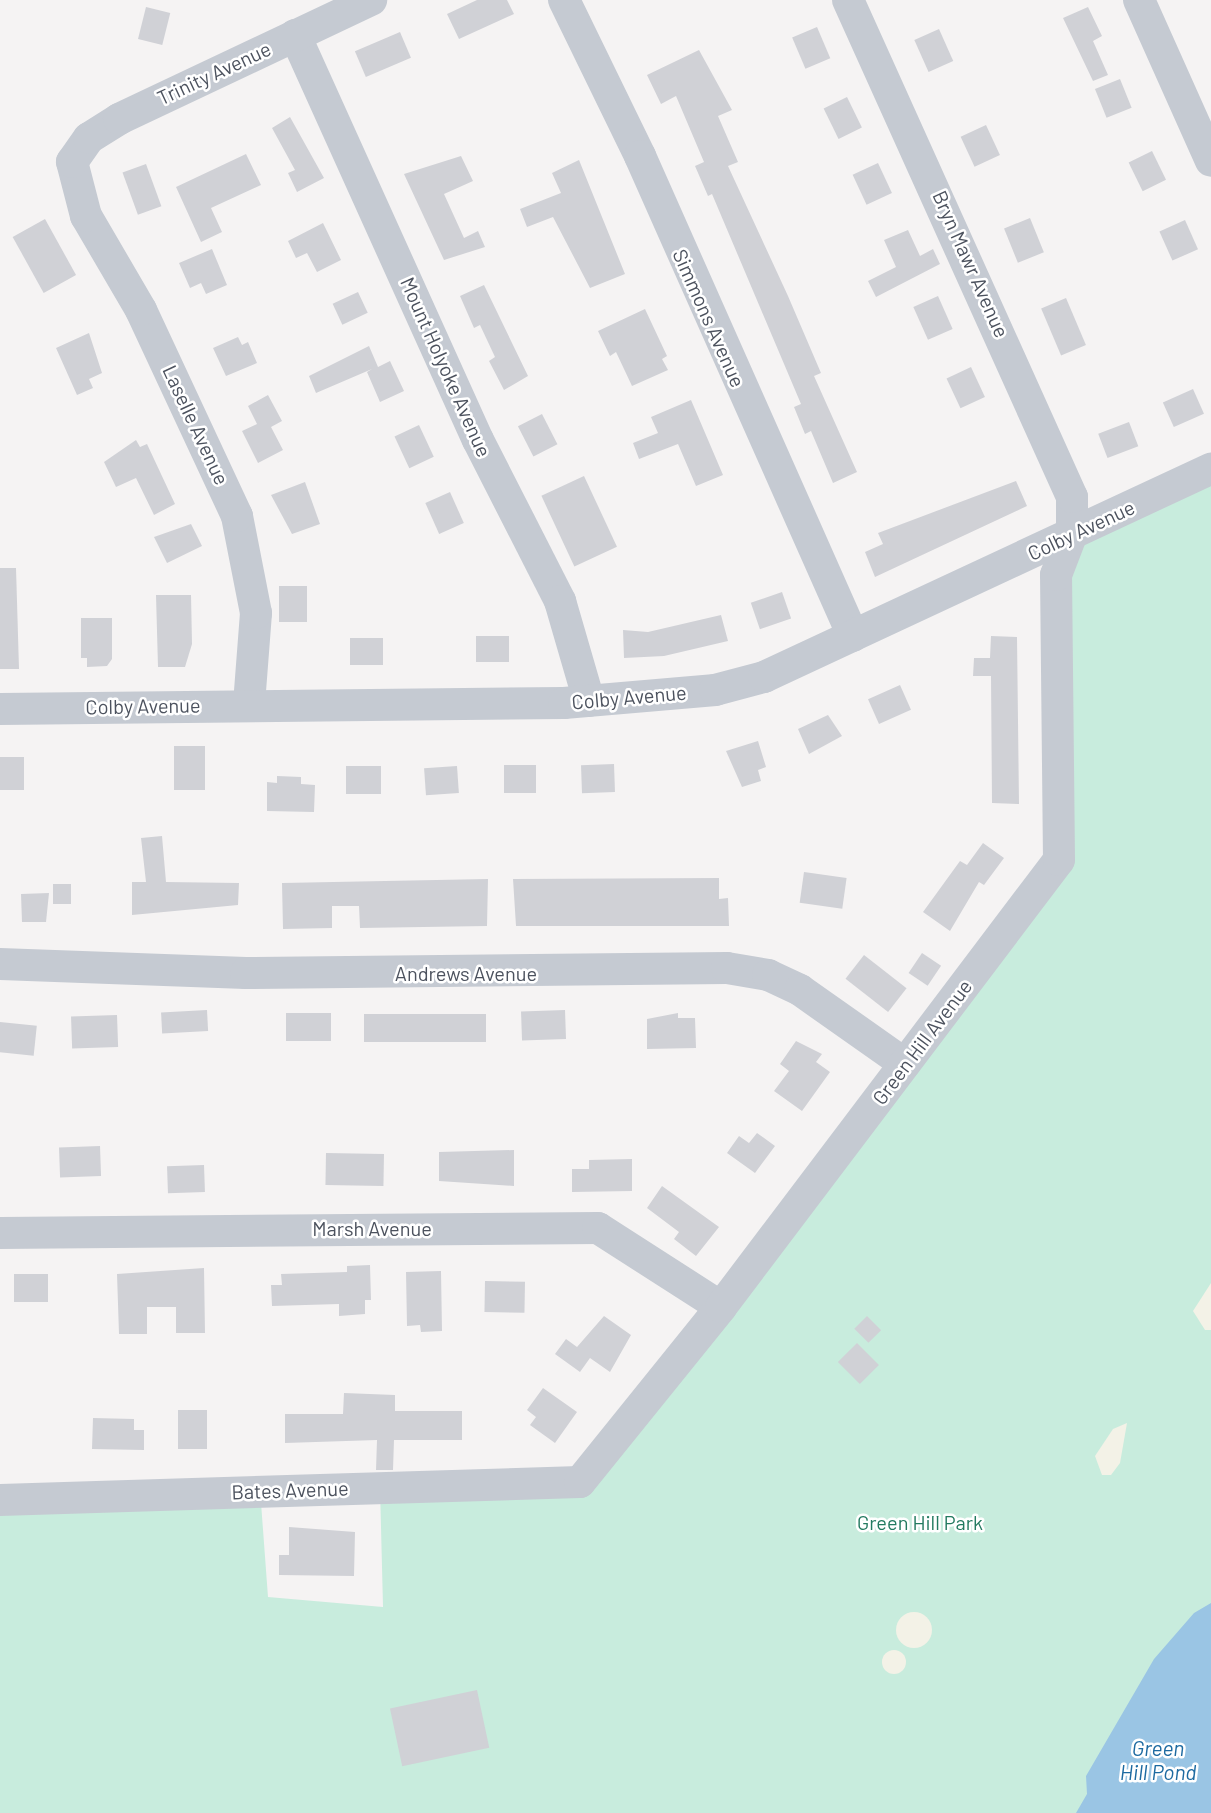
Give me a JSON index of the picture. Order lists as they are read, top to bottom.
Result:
{
  "streets": {
    "street": [
      "Trinity Avenue",
      "Bryn Mawr Avenue",
      "Simmons Avenue",
      "Mount Holyoke Avenue",
      "Laselle Avenue",
      "Colby Avenue",
      "Andrews Avenue",
      "Green Hill Avenue",
      "Marsh Avenue",
      "Bates Avenue"
    ]
  },
  "crossings": [
    ["Trinity Avenue", "Mount Holyoke Avenue"],
    ["Trinity Avenue", "Laselle Avenue"],
    ["Bryn Mawr Avenue", "Colby Avenue"],
    ["Bryn Mawr Avenue", "Green Hill Avenue"],
    ["Simmons Avenue", "Colby Avenue"],
    ["Mount Holyoke Avenue", "Colby Avenue"],
    ["Laselle Avenue", "Colby Avenue"],
    ["Colby Avenue", "Green Hill Avenue"],
    ["Andrews Avenue", "Green Hill Avenue"],
    ["Green Hill Avenue", "Marsh Avenue"],
    ["Green Hill Avenue", "Bates Avenue"]
  ],
  "water": ["Green Hill Pond"],
  "parks": ["Green Hill Park"]
}
